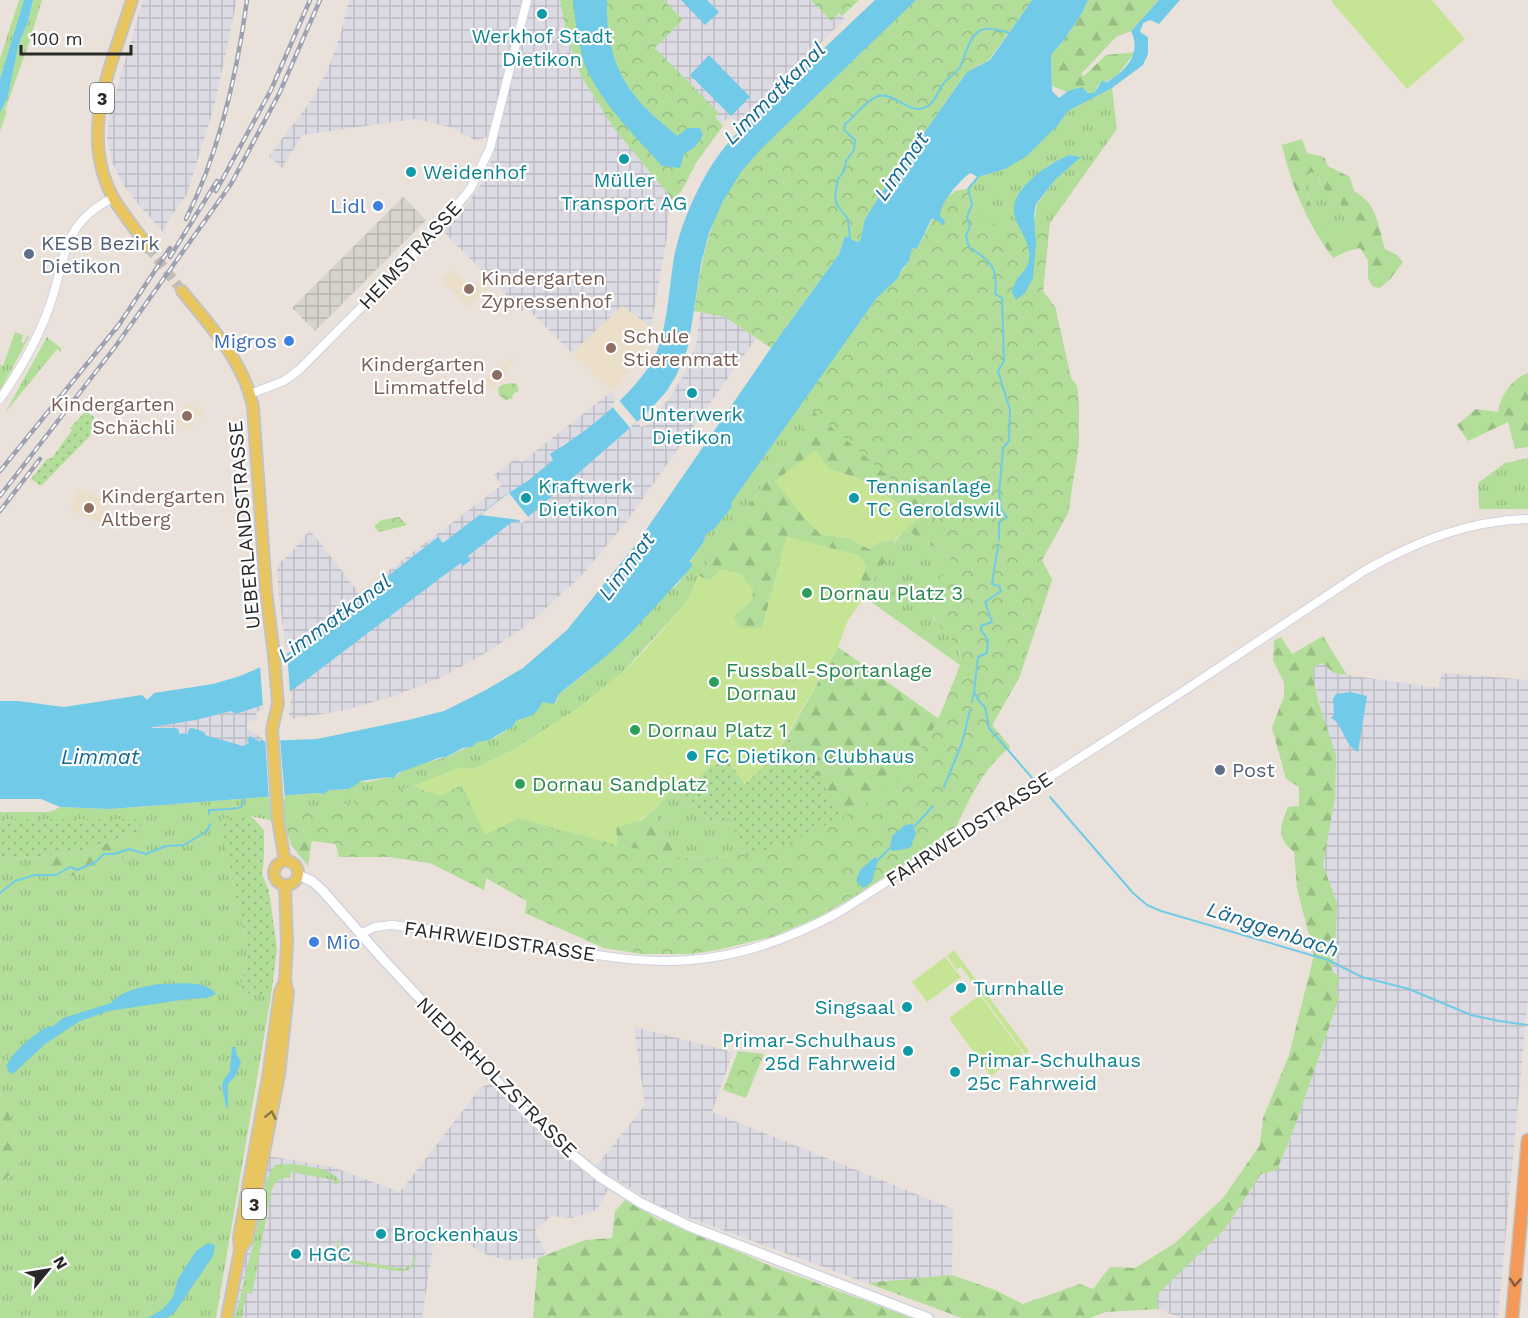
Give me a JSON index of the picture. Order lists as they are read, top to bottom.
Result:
{
  "streets": {
    "main road": ["3", "UEBERLANDSTRASSE", "NIEDERHOLZSTRASSE"],
    "street": ["HEIMSTRASSE", "FAHRWEIDSTRASSE"]
  },
  "crossings": [
    ["3", "UEBERLANDSTRASSE"],
    ["3", "NIEDERHOLZSTRASSE"],
    ["HEIMSTRASSE", "UEBERLANDSTRASSE"],
    ["UEBERLANDSTRASSE", "NIEDERHOLZSTRASSE"],
    ["FAHRWEIDSTRASSE", "NIEDERHOLZSTRASSE"]
  ],
  "water": ["Limmatkanal", "Limmat", "Länggenbach"],
  "places": [
    "Werkhof Stadt Dietikon",
    "Müller Transport AG",
    "Weidenhof",
    "Lidl",
    "KESB Bezirk Dietikon",
    "Kindergarten Zypressenhof",
    "Migros",
    "Schule Stierenmatt",
    "Kindergarten Limmatfeld",
    "Unterwerk Dietikon",
    "Kindergarten Schächli",
    "Kraftwerk Dietikon",
    "Tennisanlage TC Geroldswil",
    "Kindergarten Altberg",
    "Dornau Platz 3",
    "Fussball-Sportanlage Dornau",
    "Dornau Platz 1",
    "FC Dietikon Clubhaus",
    "Post",
    "Dornau Sandplatz",
    "Mio",
    "Turnhalle",
    "Singsaal",
    "Primar-Schulhaus 25d Fahrweid",
    "Primar-Schulhaus 25c Fahrweid",
    "Brockenhaus",
    "HGC"
  ],
  "scale_bar": "100 m",
  "north": "top right"
}
